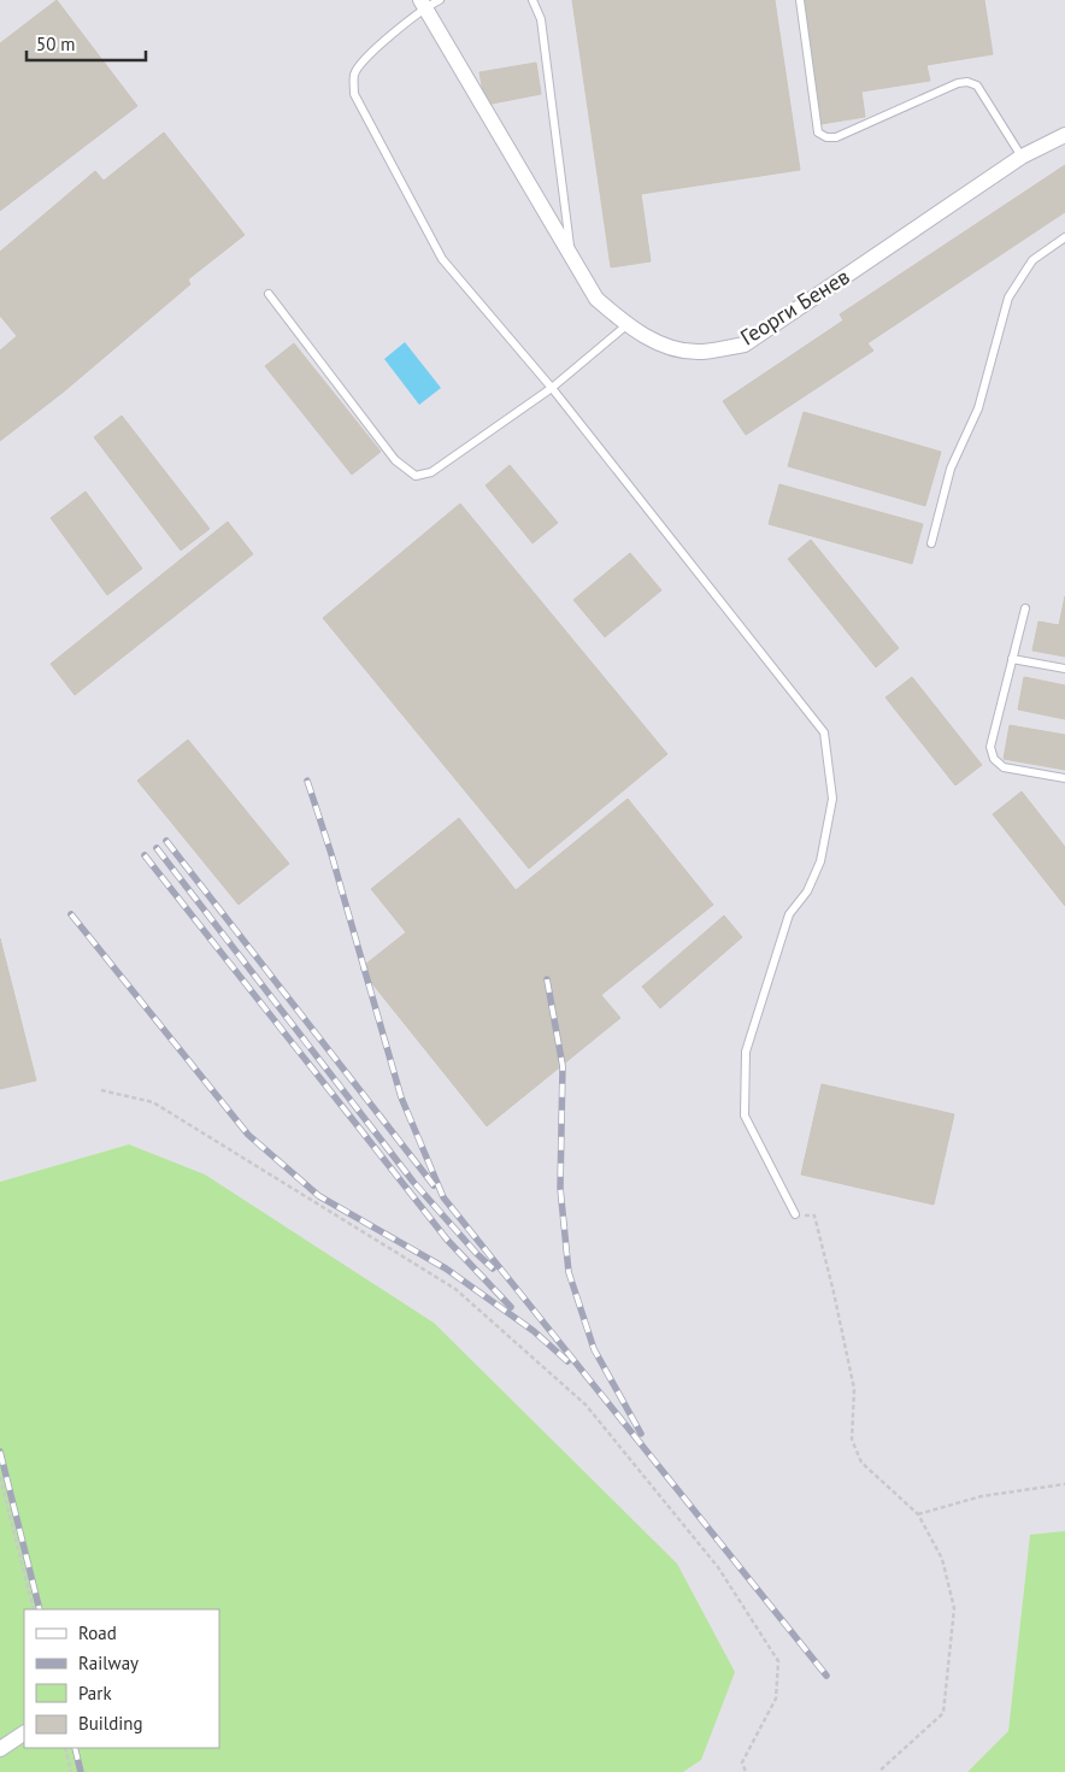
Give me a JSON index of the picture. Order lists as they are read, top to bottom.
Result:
{
  "streets": {
    "street": ["Георги Бенев"]
  },
  "legend": [
    "Road",
    "Railway",
    "Park",
    "Building"
  ],
  "scale_bar": "50 m"
}
